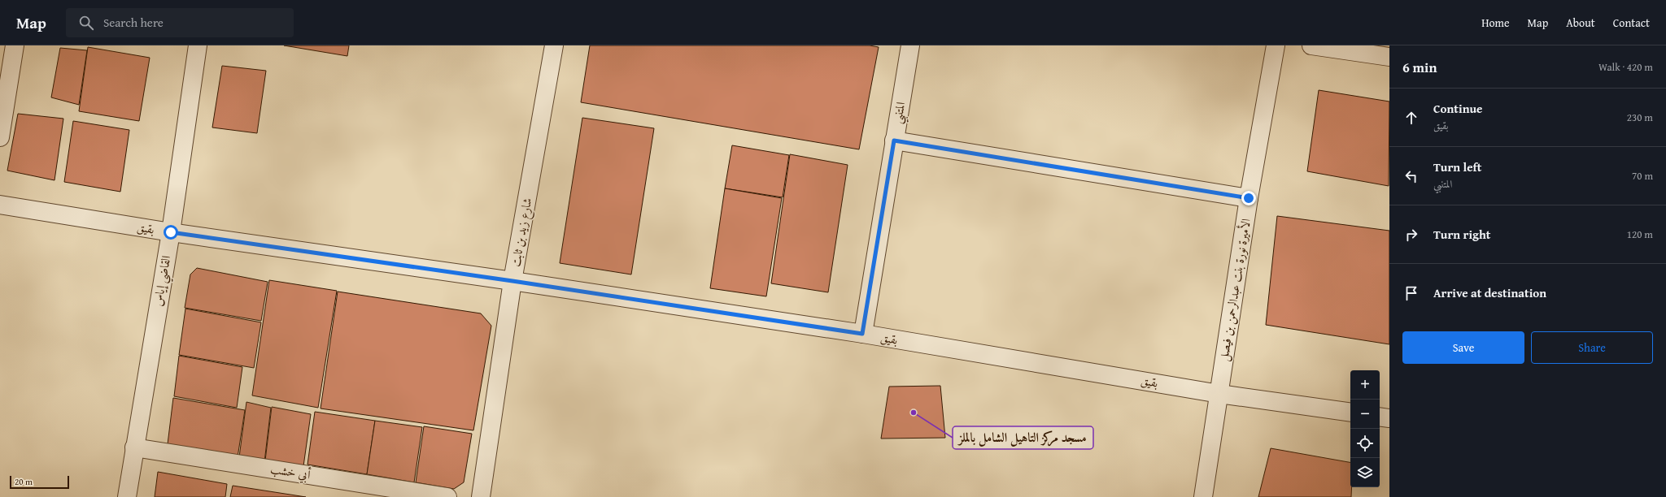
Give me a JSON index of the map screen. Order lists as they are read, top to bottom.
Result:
{
  "streets": {
    "street": [
      "المتنبي",
      "بقيق",
      "شارع زيد بن ثابت",
      "القاضي إياس",
      "الأميرة نورة بنت عبدالرحمن بن فيصل",
      "أبي خشب"
    ]
  },
  "crossings": [
    ["المتنبي", "بقيق"],
    ["بقيق", "شارع زيد بن ثابت"],
    ["بقيق", "القاضي إياس"],
    ["بقيق", "الأميرة نورة بنت عبدالرحمن بن فيصل"],
    ["القاضي إياس", "أبي خشب"]
  ],
  "places": ["مسجد مركز التاهيل الشامل بالملز"],
  "scale_bar": "20 m",
  "page": {
    "header": "Map",
    "search": "Search here",
    "nav": [
      "Home",
      "Map",
      "About",
      "Contact"
    ],
    "heading": ["6 min", "Walk · 420 m"],
    "list": [
      ["Continue", "بقيق", "230 m"],
      ["Turn left", "المتنبي", "70 m"],
      ["Turn right", "120 m"],
      "Arrive at destination"
    ],
    "buttons": ["Save", "Share"],
    "map_buttons": ["+", "−"],
    "scale": "20 m"
  }
}
